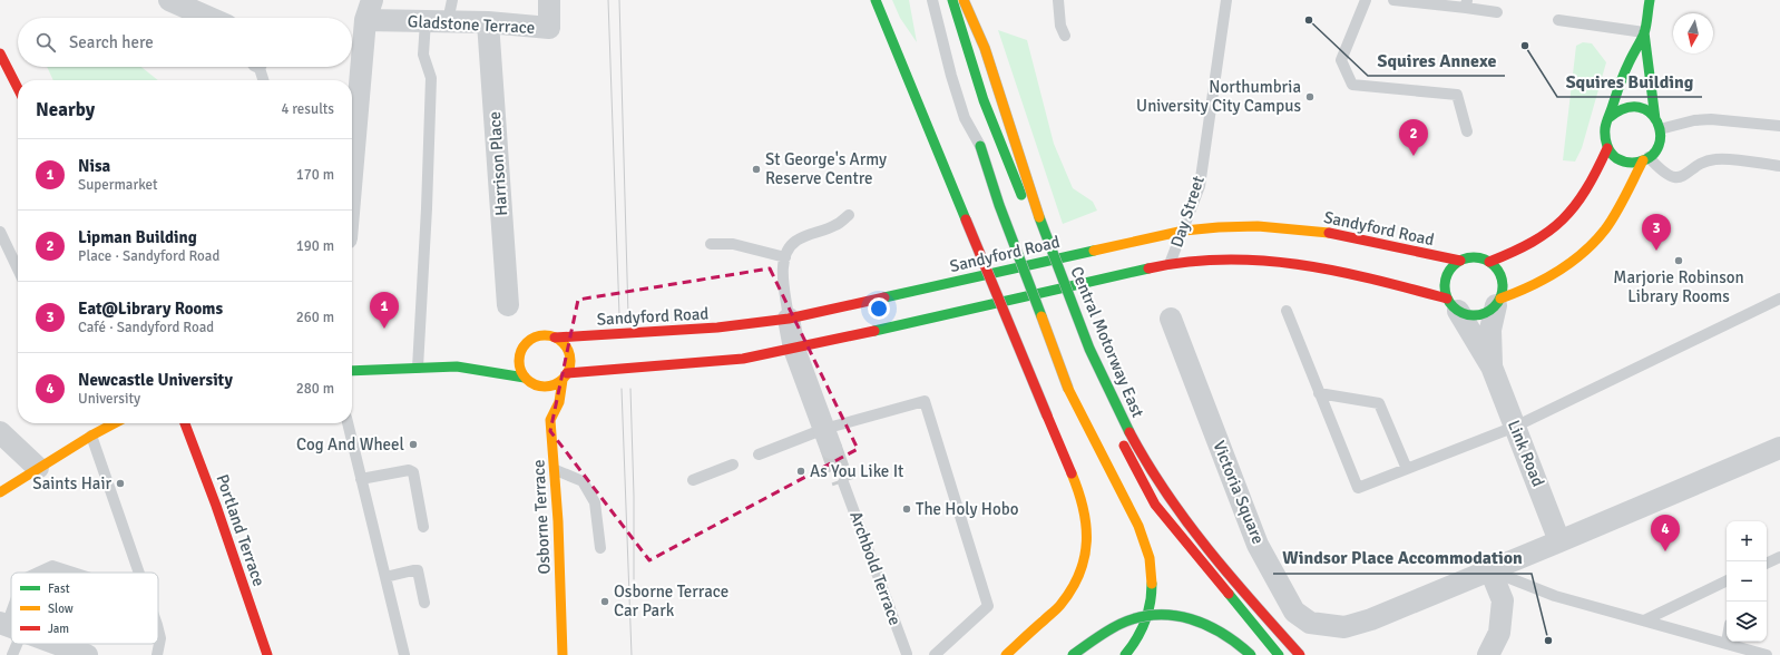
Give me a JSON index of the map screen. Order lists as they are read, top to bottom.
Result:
{
  "streets": {
    "main road": [
      "Sandyford Road",
      "Central Motorway East",
      "Osborne Terrace",
      "Portland Terrace"
    ],
    "street": [
      "Gladstone Terrace",
      "Harrison Place",
      "Link Road",
      "Victoria Square"
    ],
    "lane": ["Day Street", "Archbold Terrace"]
  },
  "crossings": [
    ["Gladstone Terrace", "Harrison Place"],
    ["Day Street", "Sandyford Road"],
    ["Sandyford Road", "Link Road"]
  ],
  "places": [
    "Squires Annexe",
    "Squires Building",
    "Northumbria University City Campus",
    "St George's Army Reserve Centre",
    "Marjorie Robinson Library Rooms",
    "Cog And Wheel",
    "As You Like It",
    "Saints Hair",
    "The Holy Hobo",
    "Osborne Terrace Car Park",
    "Windsor Place Accommodation"
  ],
  "legend": ["Fast", "Slow", "Jam"],
  "north": "bottom",
  "page": {
    "search": "Search here",
    "heading": ["Nearby", "4 results"],
    "pins": [
      "2",
      "3",
      "1",
      "4"
    ],
    "list": [
      {
        "mark": "1",
        "name": "Nisa",
        "note": "Supermarket",
        "value": "170 m"
      },
      {
        "mark": "2",
        "name": "Lipman Building",
        "note": "Place · Sandyford Road",
        "value": "190 m"
      },
      {
        "mark": "3",
        "name": "Eat@Library Rooms",
        "note": "Café · Sandyford Road",
        "value": "260 m"
      },
      {
        "mark": "4",
        "name": "Newcastle University",
        "note": "University",
        "value": "280 m"
      }
    ],
    "map_buttons": ["+", "−"]
  }
}
